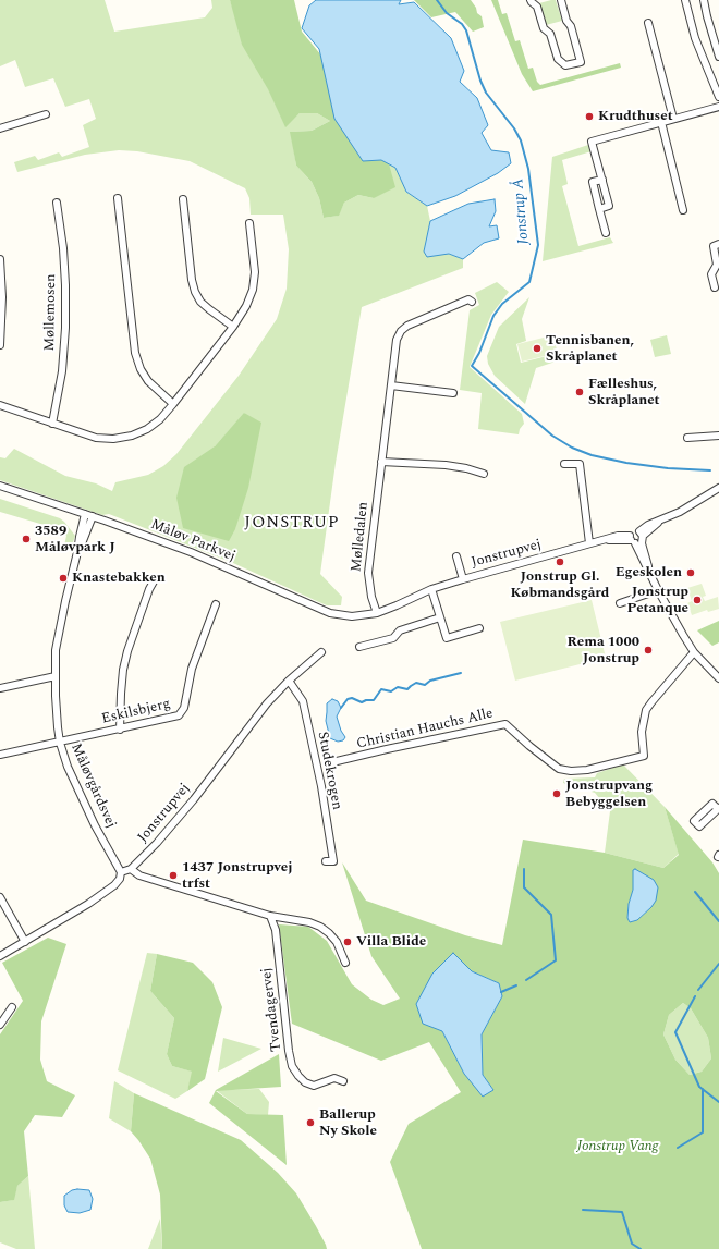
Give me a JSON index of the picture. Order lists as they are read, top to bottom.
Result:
{
  "streets": {
    "street": [
      "Møllemosen",
      "Mølledalen",
      "Måløv Parkvej",
      "Jonstrupvej",
      "Eskilsbjerg",
      "Christian Hauchs Alle",
      "Studekrogen",
      "Måløvgårdsvej",
      "Tvendagervej"
    ]
  },
  "crossings": [
    ["Mølledalen", "Måløv Parkvej"],
    ["Mølledalen", "Jonstrupvej"],
    ["Måløv Parkvej", "Jonstrupvej"],
    ["Måløv Parkvej", "Måløvgårdsvej"],
    ["Jonstrupvej", "Studekrogen"],
    ["Jonstrupvej", "Måløvgårdsvej"],
    ["Eskilsbjerg", "Måløvgårdsvej"]
  ],
  "districts": ["JONSTRUP"],
  "water": ["Jonstrup Å"],
  "parks": ["Jonstrup Vang"],
  "places": [
    "Krudthuset",
    "Tennisbanen, Skråplanet",
    "Fælleshus, Skråplanet",
    "3589 Måløvpark J",
    "Jonstrup Gl. Købmandsgård",
    "Egeskolen",
    "Knastebakken",
    "Jonstrup Petanque",
    "Rema 1000 Jonstrup",
    "Jonstrupvang Bebyggelsen",
    "1437 Jonstrupvej trfst",
    "Villa Blide",
    "Ballerup Ny Skole"
  ]
}
